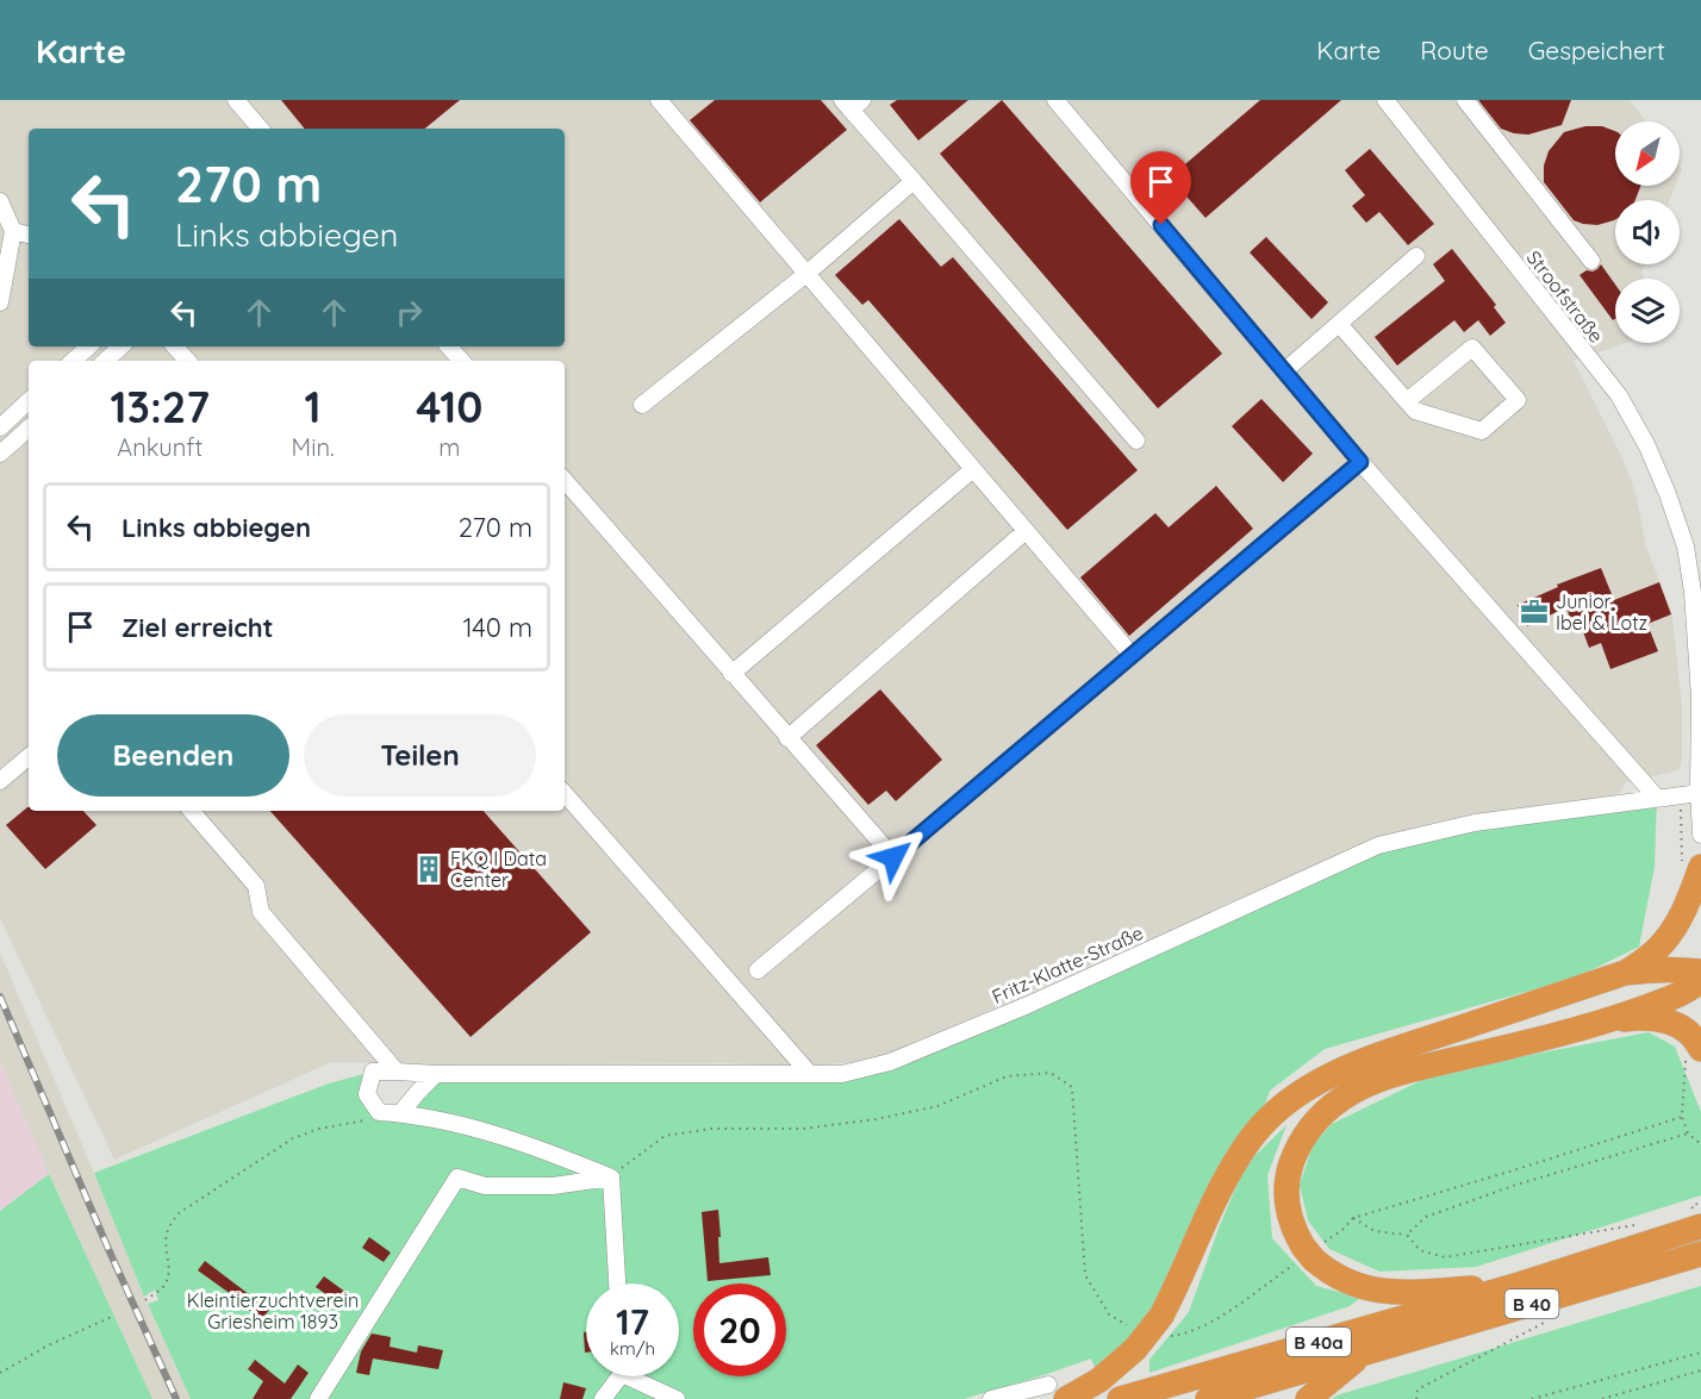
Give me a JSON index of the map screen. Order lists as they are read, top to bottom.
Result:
{
  "streets": {
    "highway": ["B 40", "B 40a"],
    "street": ["Stroofstraße", "Fritz-Klatte-Straße"]
  },
  "crossings": [
    ["Stroofstraße", "Fritz-Klatte-Straße"],
    ["B 40", "B 40a"]
  ],
  "parks": ["Kleintierzuchtverein Griesheim 1893"],
  "places": {
    "office": ["Junior, Ibel & Lotz"],
    "building": ["FKQ I Data Center"]
  },
  "north": "bottom left",
  "page": {
    "header": "Karte",
    "nav": ["Karte", "Route", "Gespeichert"],
    "turn": ["270 m", "Links abbiegen"],
    "eta": [
      "13:27",
      "Ankunft",
      "1",
      "Min.",
      "410",
      "m"
    ],
    "list": [
      {
        "name": "Links abbiegen",
        "value": "270 m"
      },
      {
        "name": "Ziel erreicht",
        "value": "140 m"
      }
    ],
    "buttons": ["Beenden", "Teilen"],
    "speed": "17 km/h",
    "limit": "20"
  }
}
